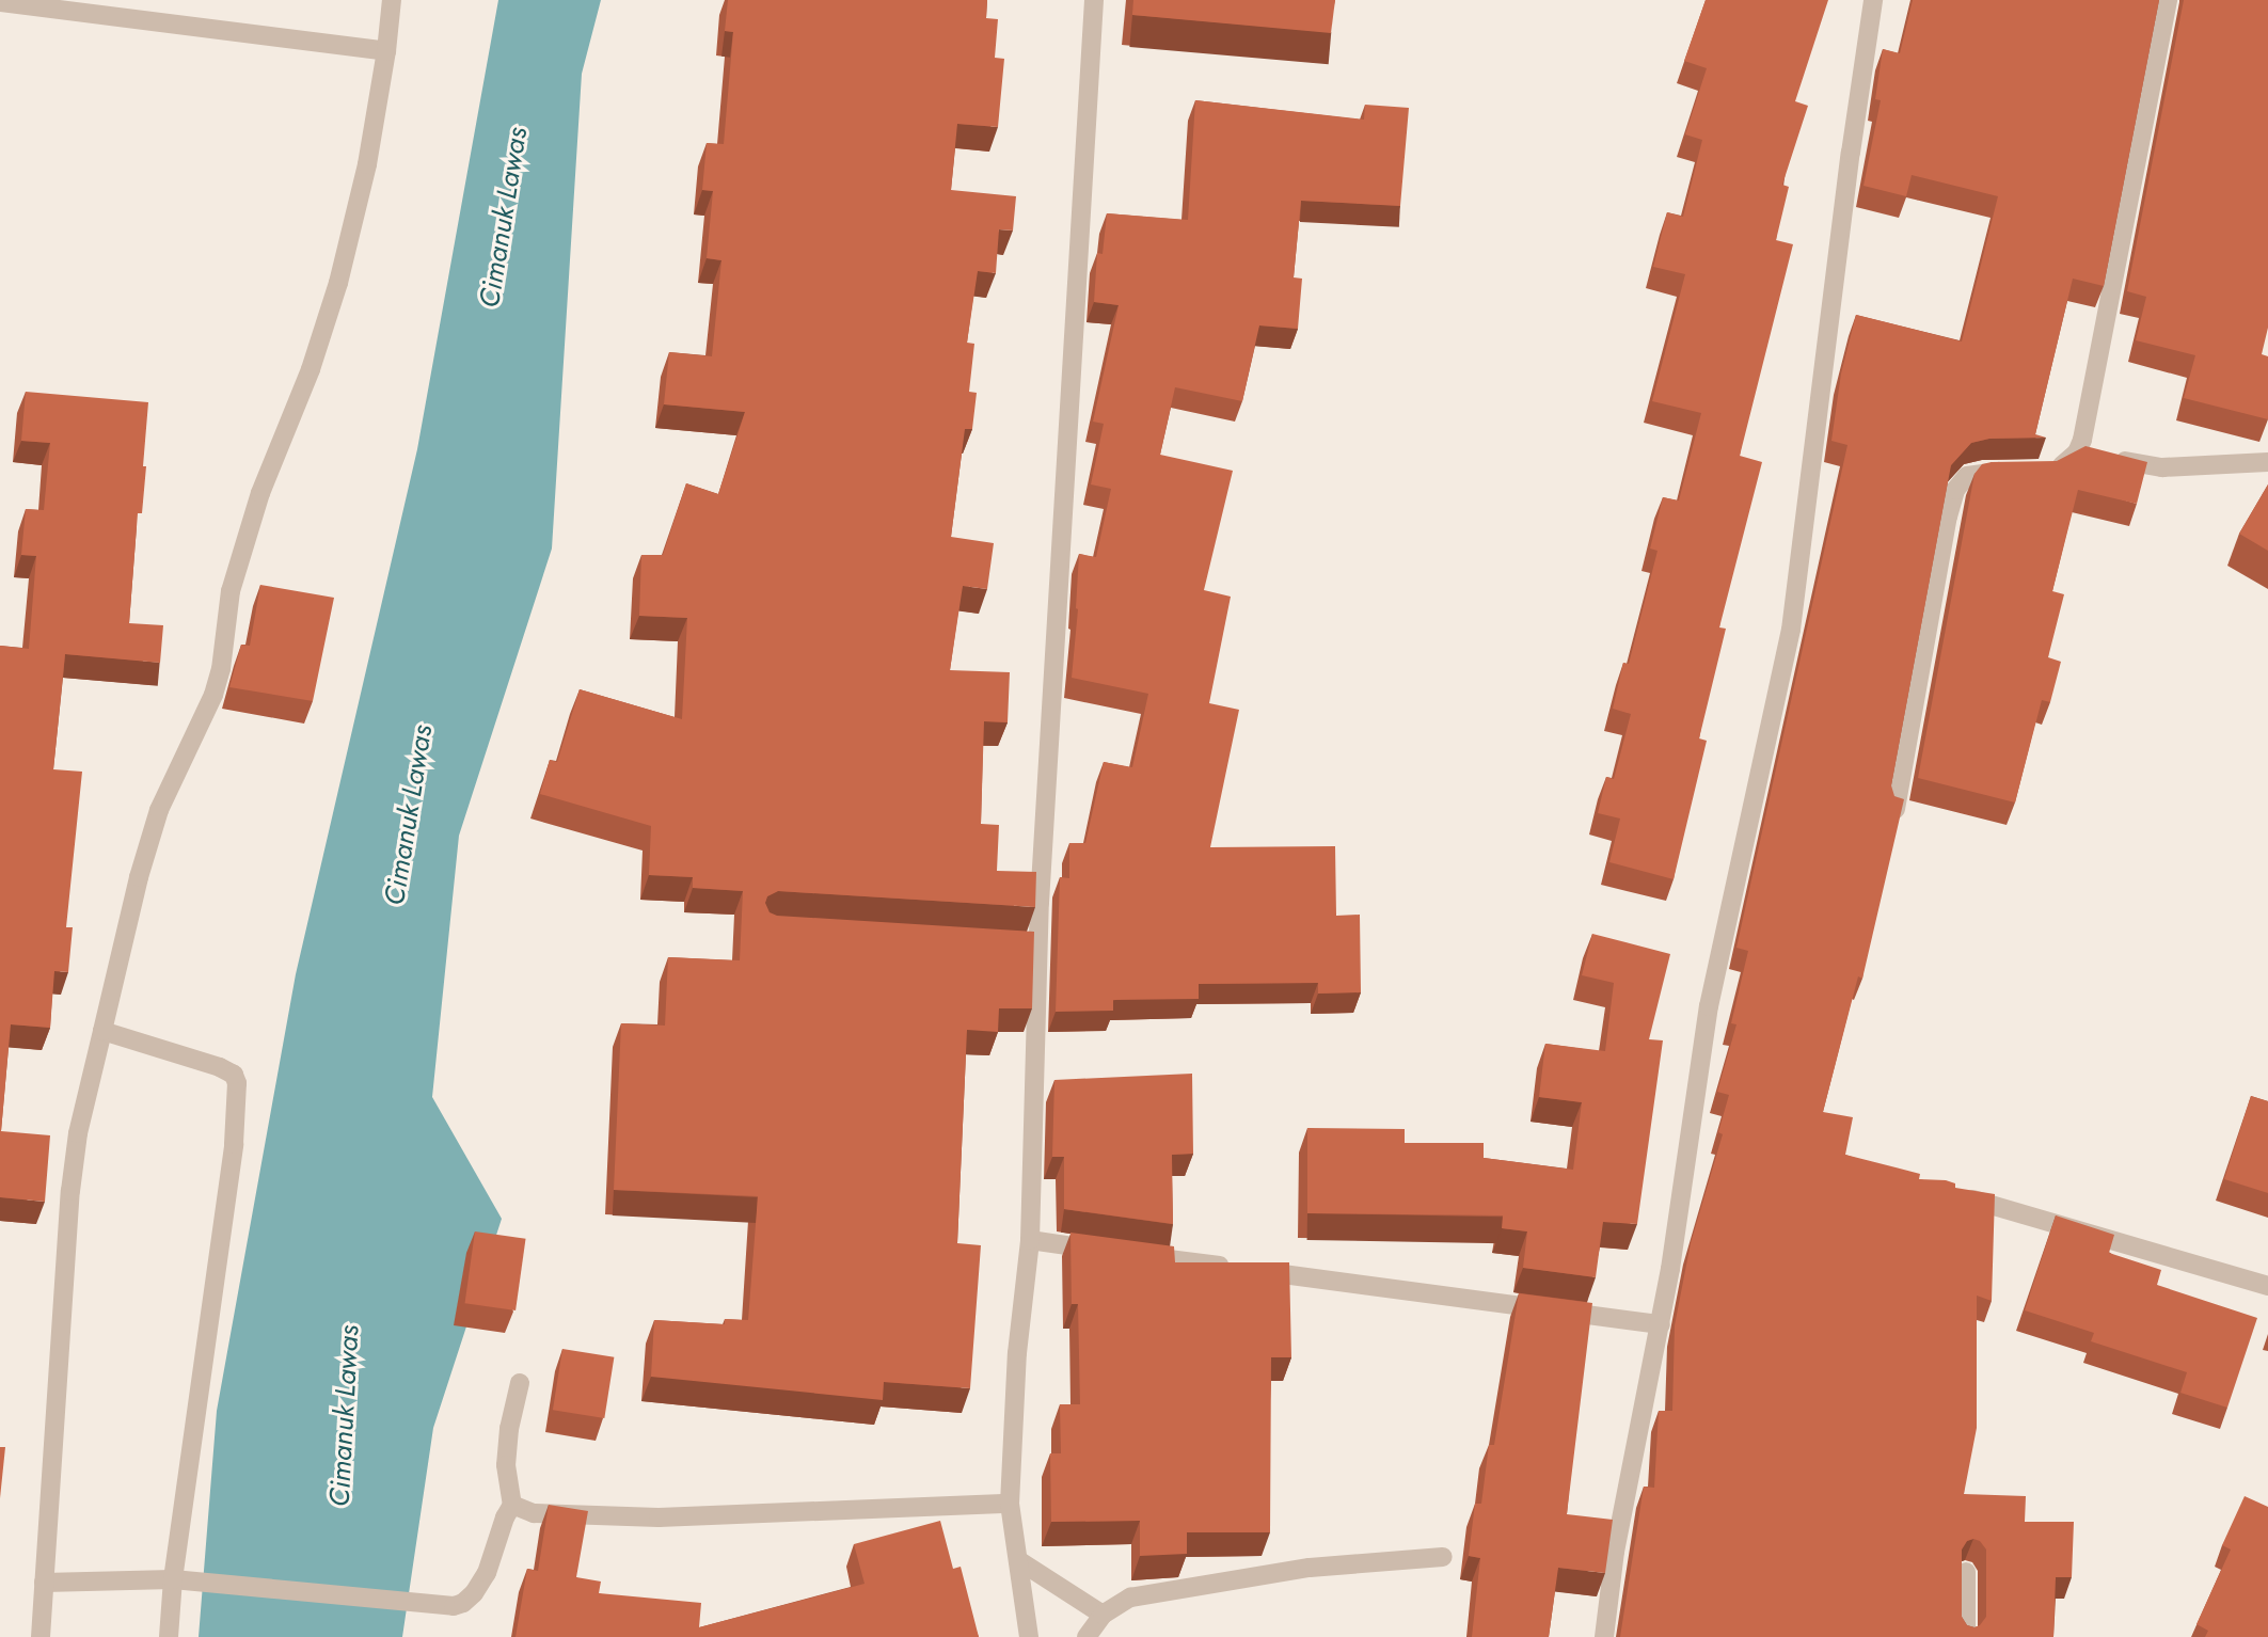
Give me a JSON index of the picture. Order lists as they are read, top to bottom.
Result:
{
  "water": ["Cimanuk Lawas"]
}
